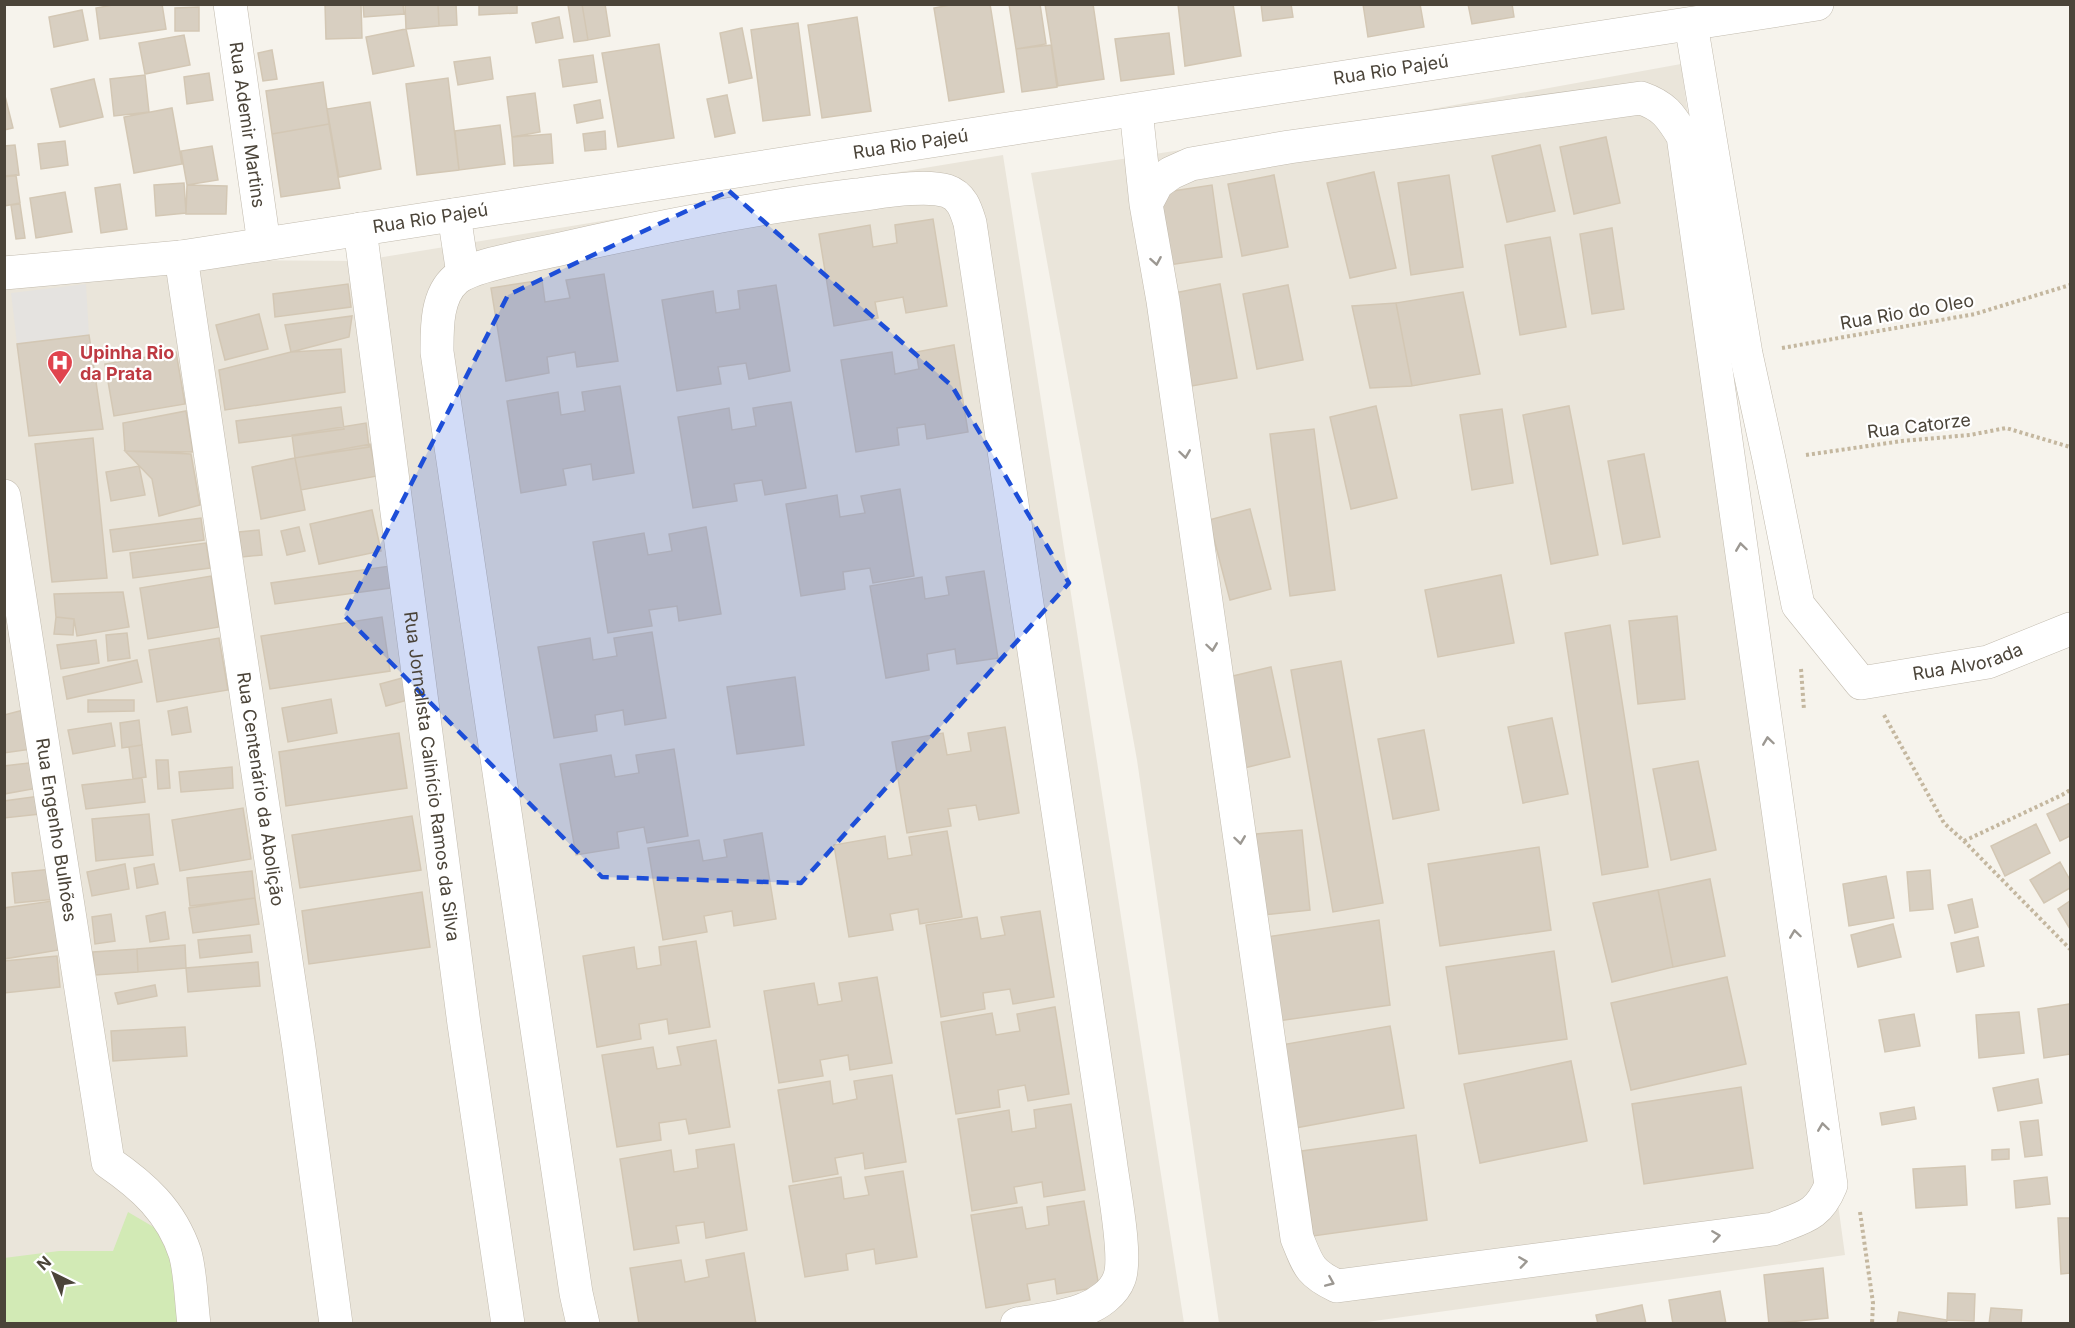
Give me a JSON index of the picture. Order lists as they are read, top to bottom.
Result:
{
  "streets": {
    "street": [
      "Rua Rio Pajeú",
      "Rua Ademir Martins",
      "Rua Alvorada",
      "Rua Jornalista Calinício Ramos da Silva",
      "Rua Centenário da Abolição",
      "Rua Engenho Bulhões"
    ],
    "path": ["Rua Rio do Oleo", "Rua Catorze"]
  },
  "crossings": [
    ["Rua Rio Pajeú", "Rua Ademir Martins"],
    ["Rua Rio Pajeú", "Rua Jornalista Calinício Ramos da Silva"],
    ["Rua Rio Pajeú", "Rua Centenário da Abolição"]
  ],
  "places": {
    "hospital": ["Upinha Rio da Prata"]
  },
  "north": "top left"
}
